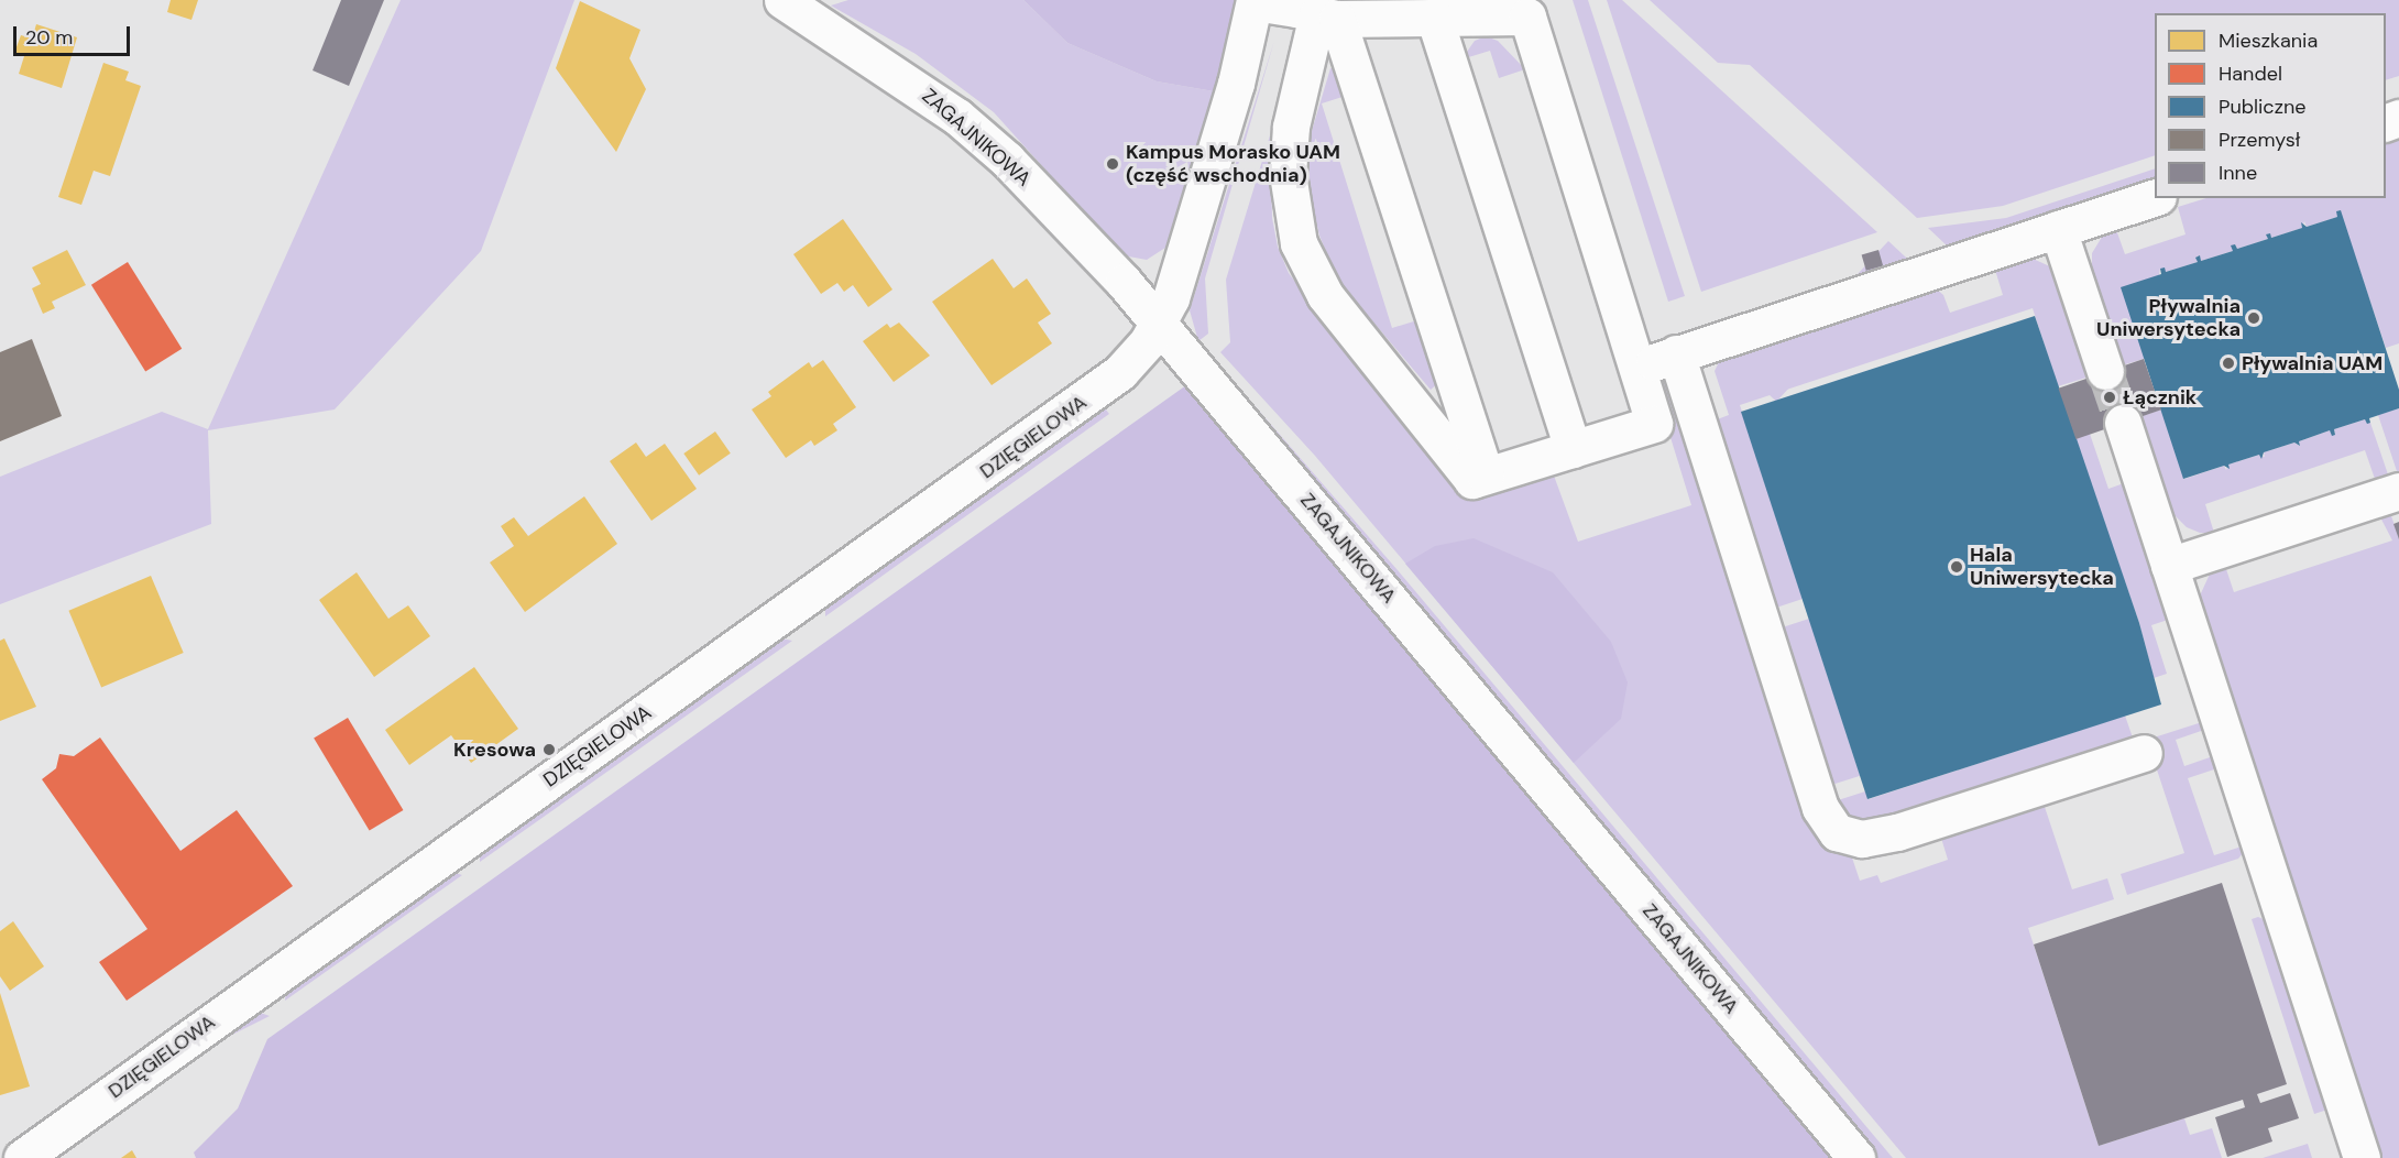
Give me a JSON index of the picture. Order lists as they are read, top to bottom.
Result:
{
  "streets": {
    "street": ["ZAGAJNIKOWA", "DZIĘGIELOWA"]
  },
  "crossings": [
    ["ZAGAJNIKOWA", "DZIĘGIELOWA"]
  ],
  "places": [
    "Kampus Morasko UAM (część wschodnia)",
    "Pływalnia Uniwersytecka",
    "Pływalnia UAM",
    "Łącznik",
    "Hala Uniwersytecka",
    "Kresowa"
  ],
  "legend": [
    "Mieszkania",
    "Handel",
    "Publiczne",
    "Przemysł",
    "Inne"
  ],
  "scale_bar": "20 m"
}
